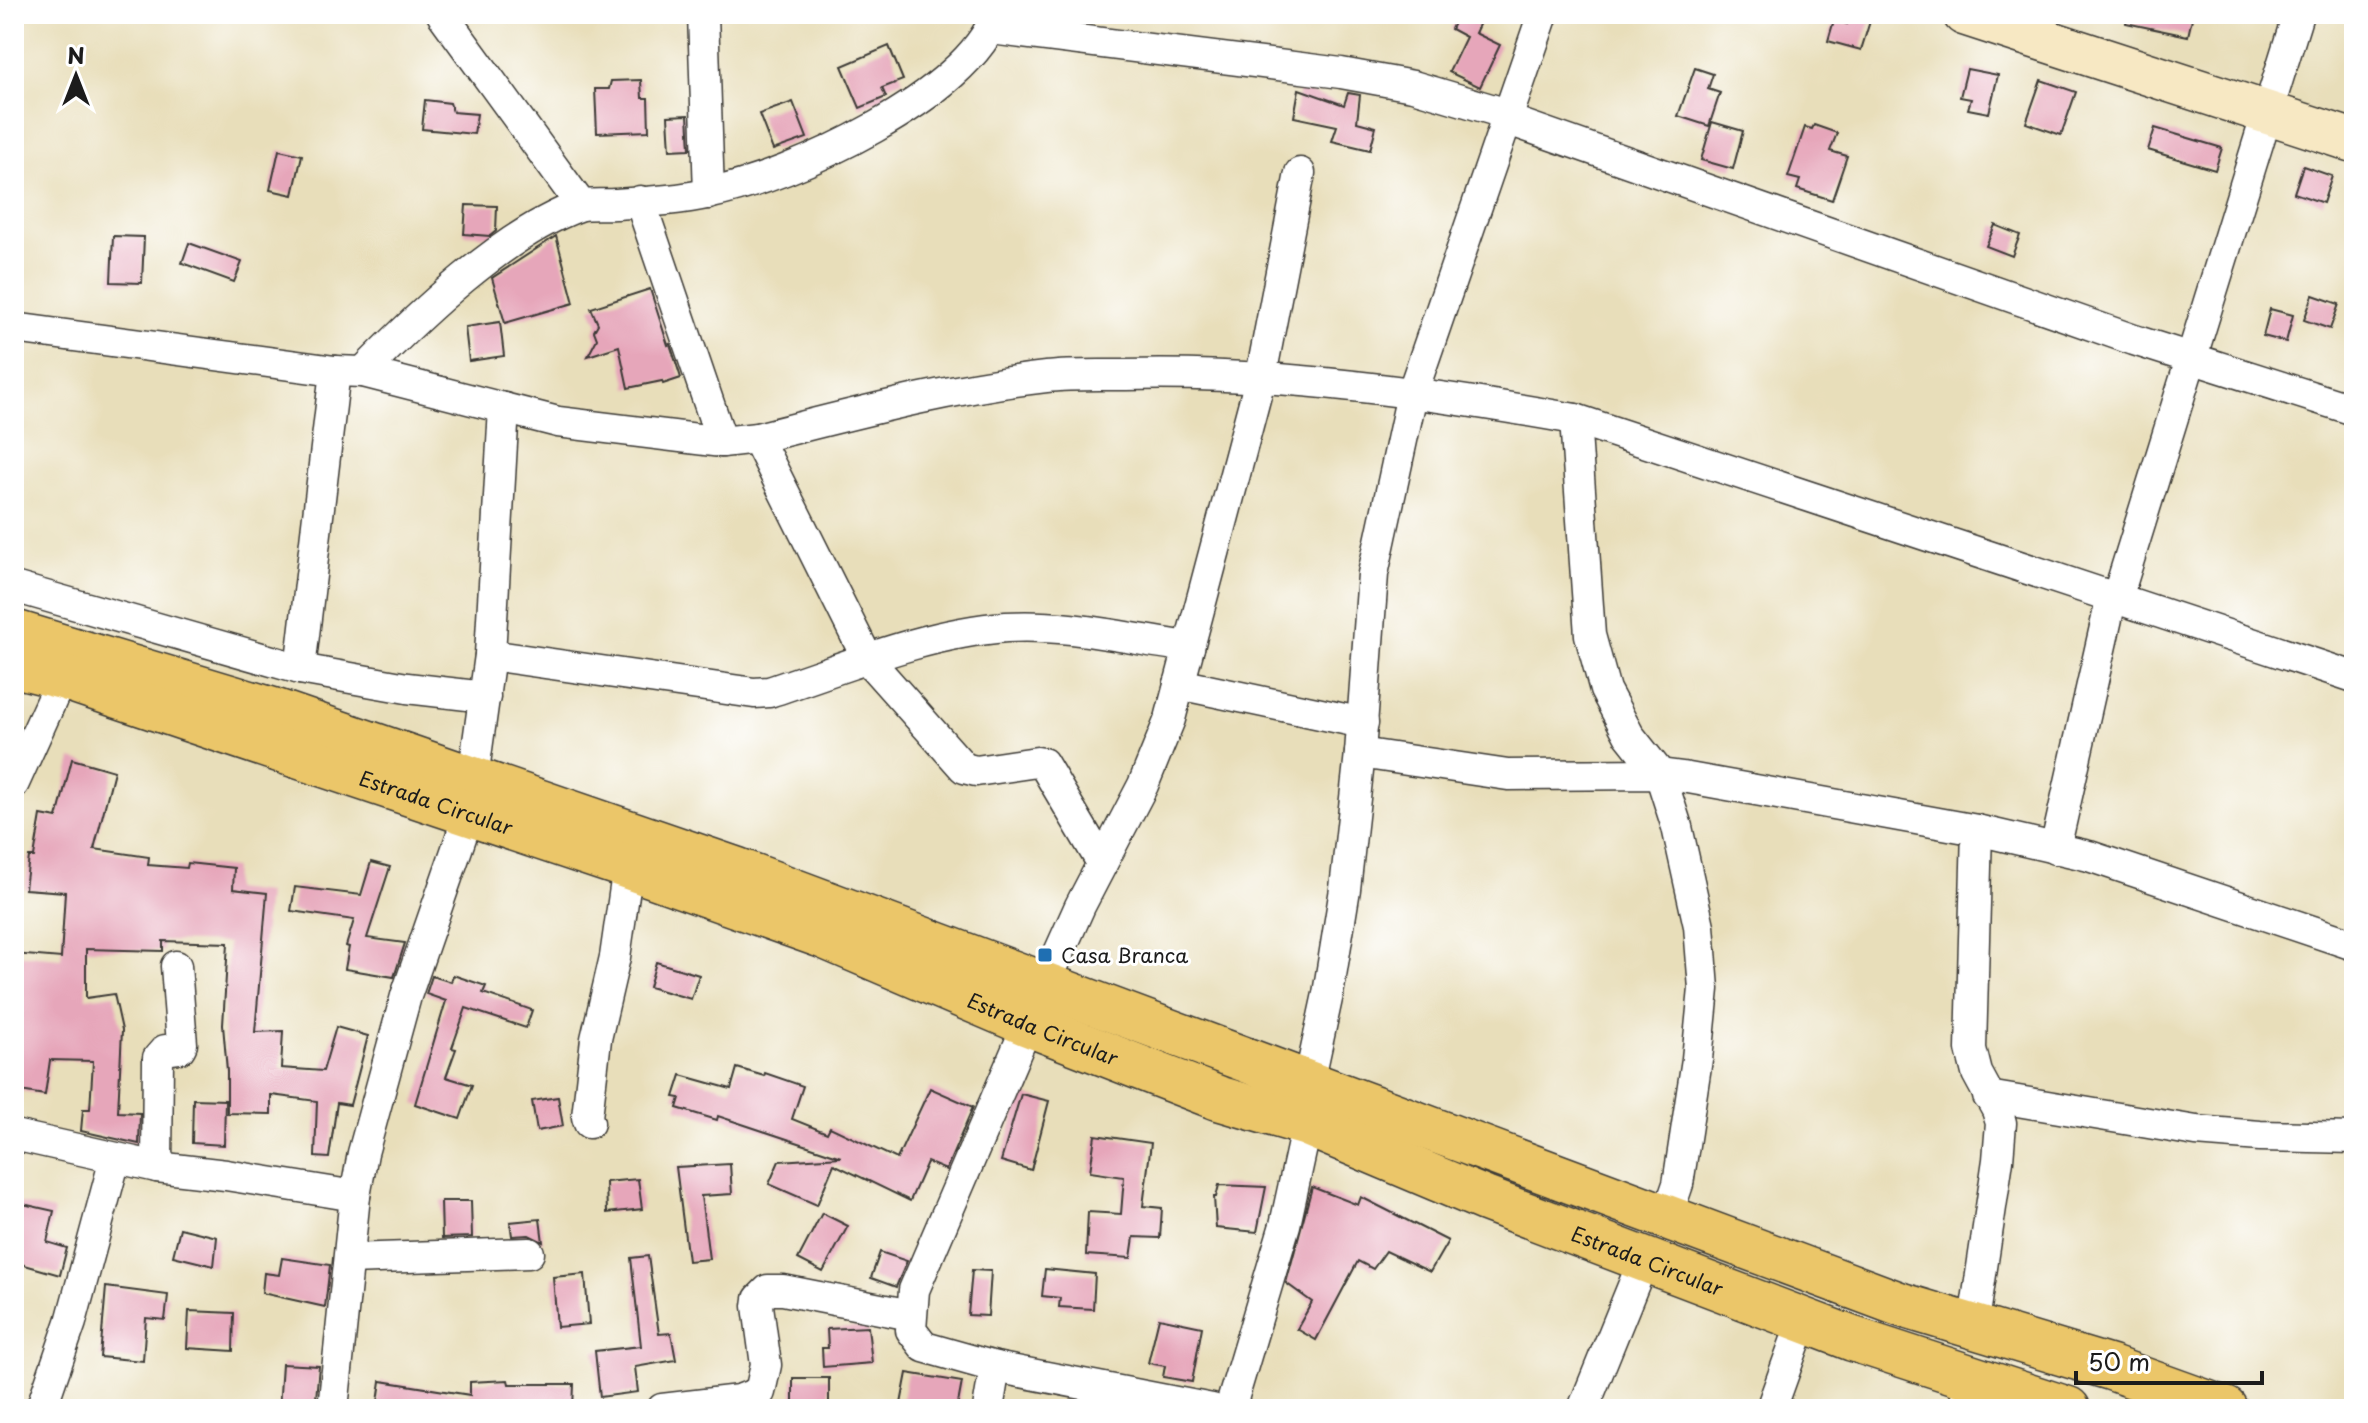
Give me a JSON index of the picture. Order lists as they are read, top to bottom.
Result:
{
  "streets": {
    "main road": ["Estrada Circular"]
  },
  "places": {
    "transit": ["Casa Branca"]
  },
  "scale_bar": "50 m",
  "north": "top"
}
